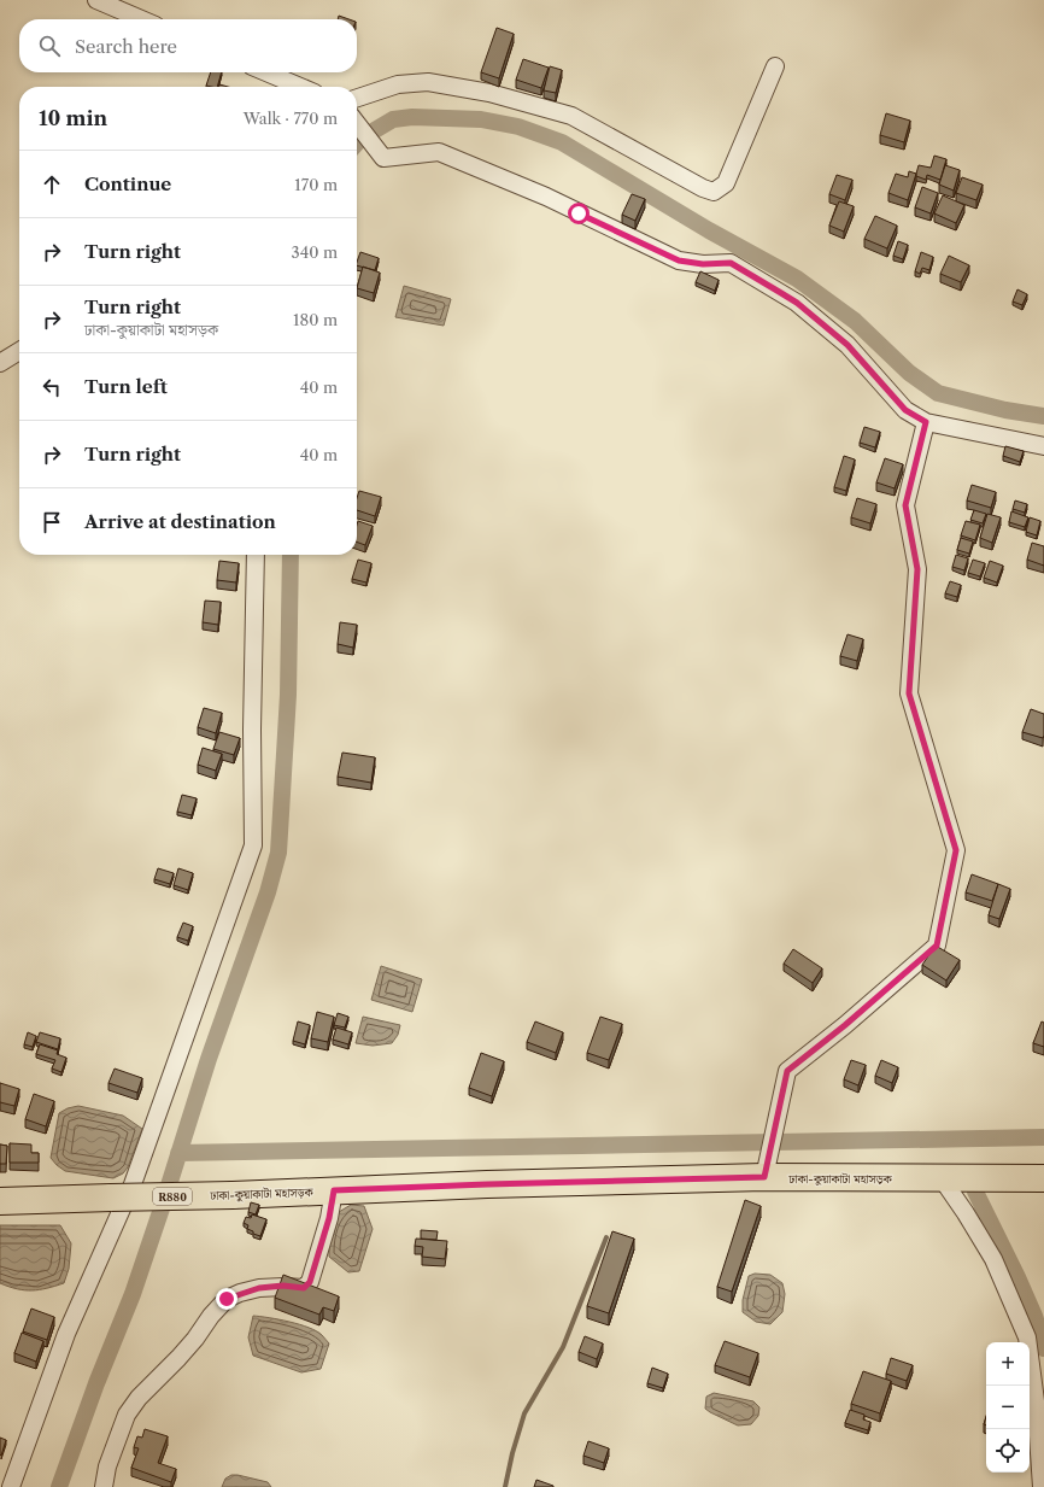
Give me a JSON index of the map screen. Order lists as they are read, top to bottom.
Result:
{
  "streets": {
    "main road": ["ঢাকা-কুয়াকাটা মহাসড়ক", "R880"]
  },
  "page": {
    "search": "Search here",
    "heading": ["10 min", "Walk · 770 m"],
    "list": [
      ["Continue", "170 m"],
      ["Turn right", "340 m"],
      ["Turn right", "ঢাকা-কুয়াকাটা মহাসড়ক", "180 m"],
      ["Turn left", "40 m"],
      ["Turn right", "40 m"],
      "Arrive at destination"
    ],
    "map_buttons": ["+", "−"]
  }
}
